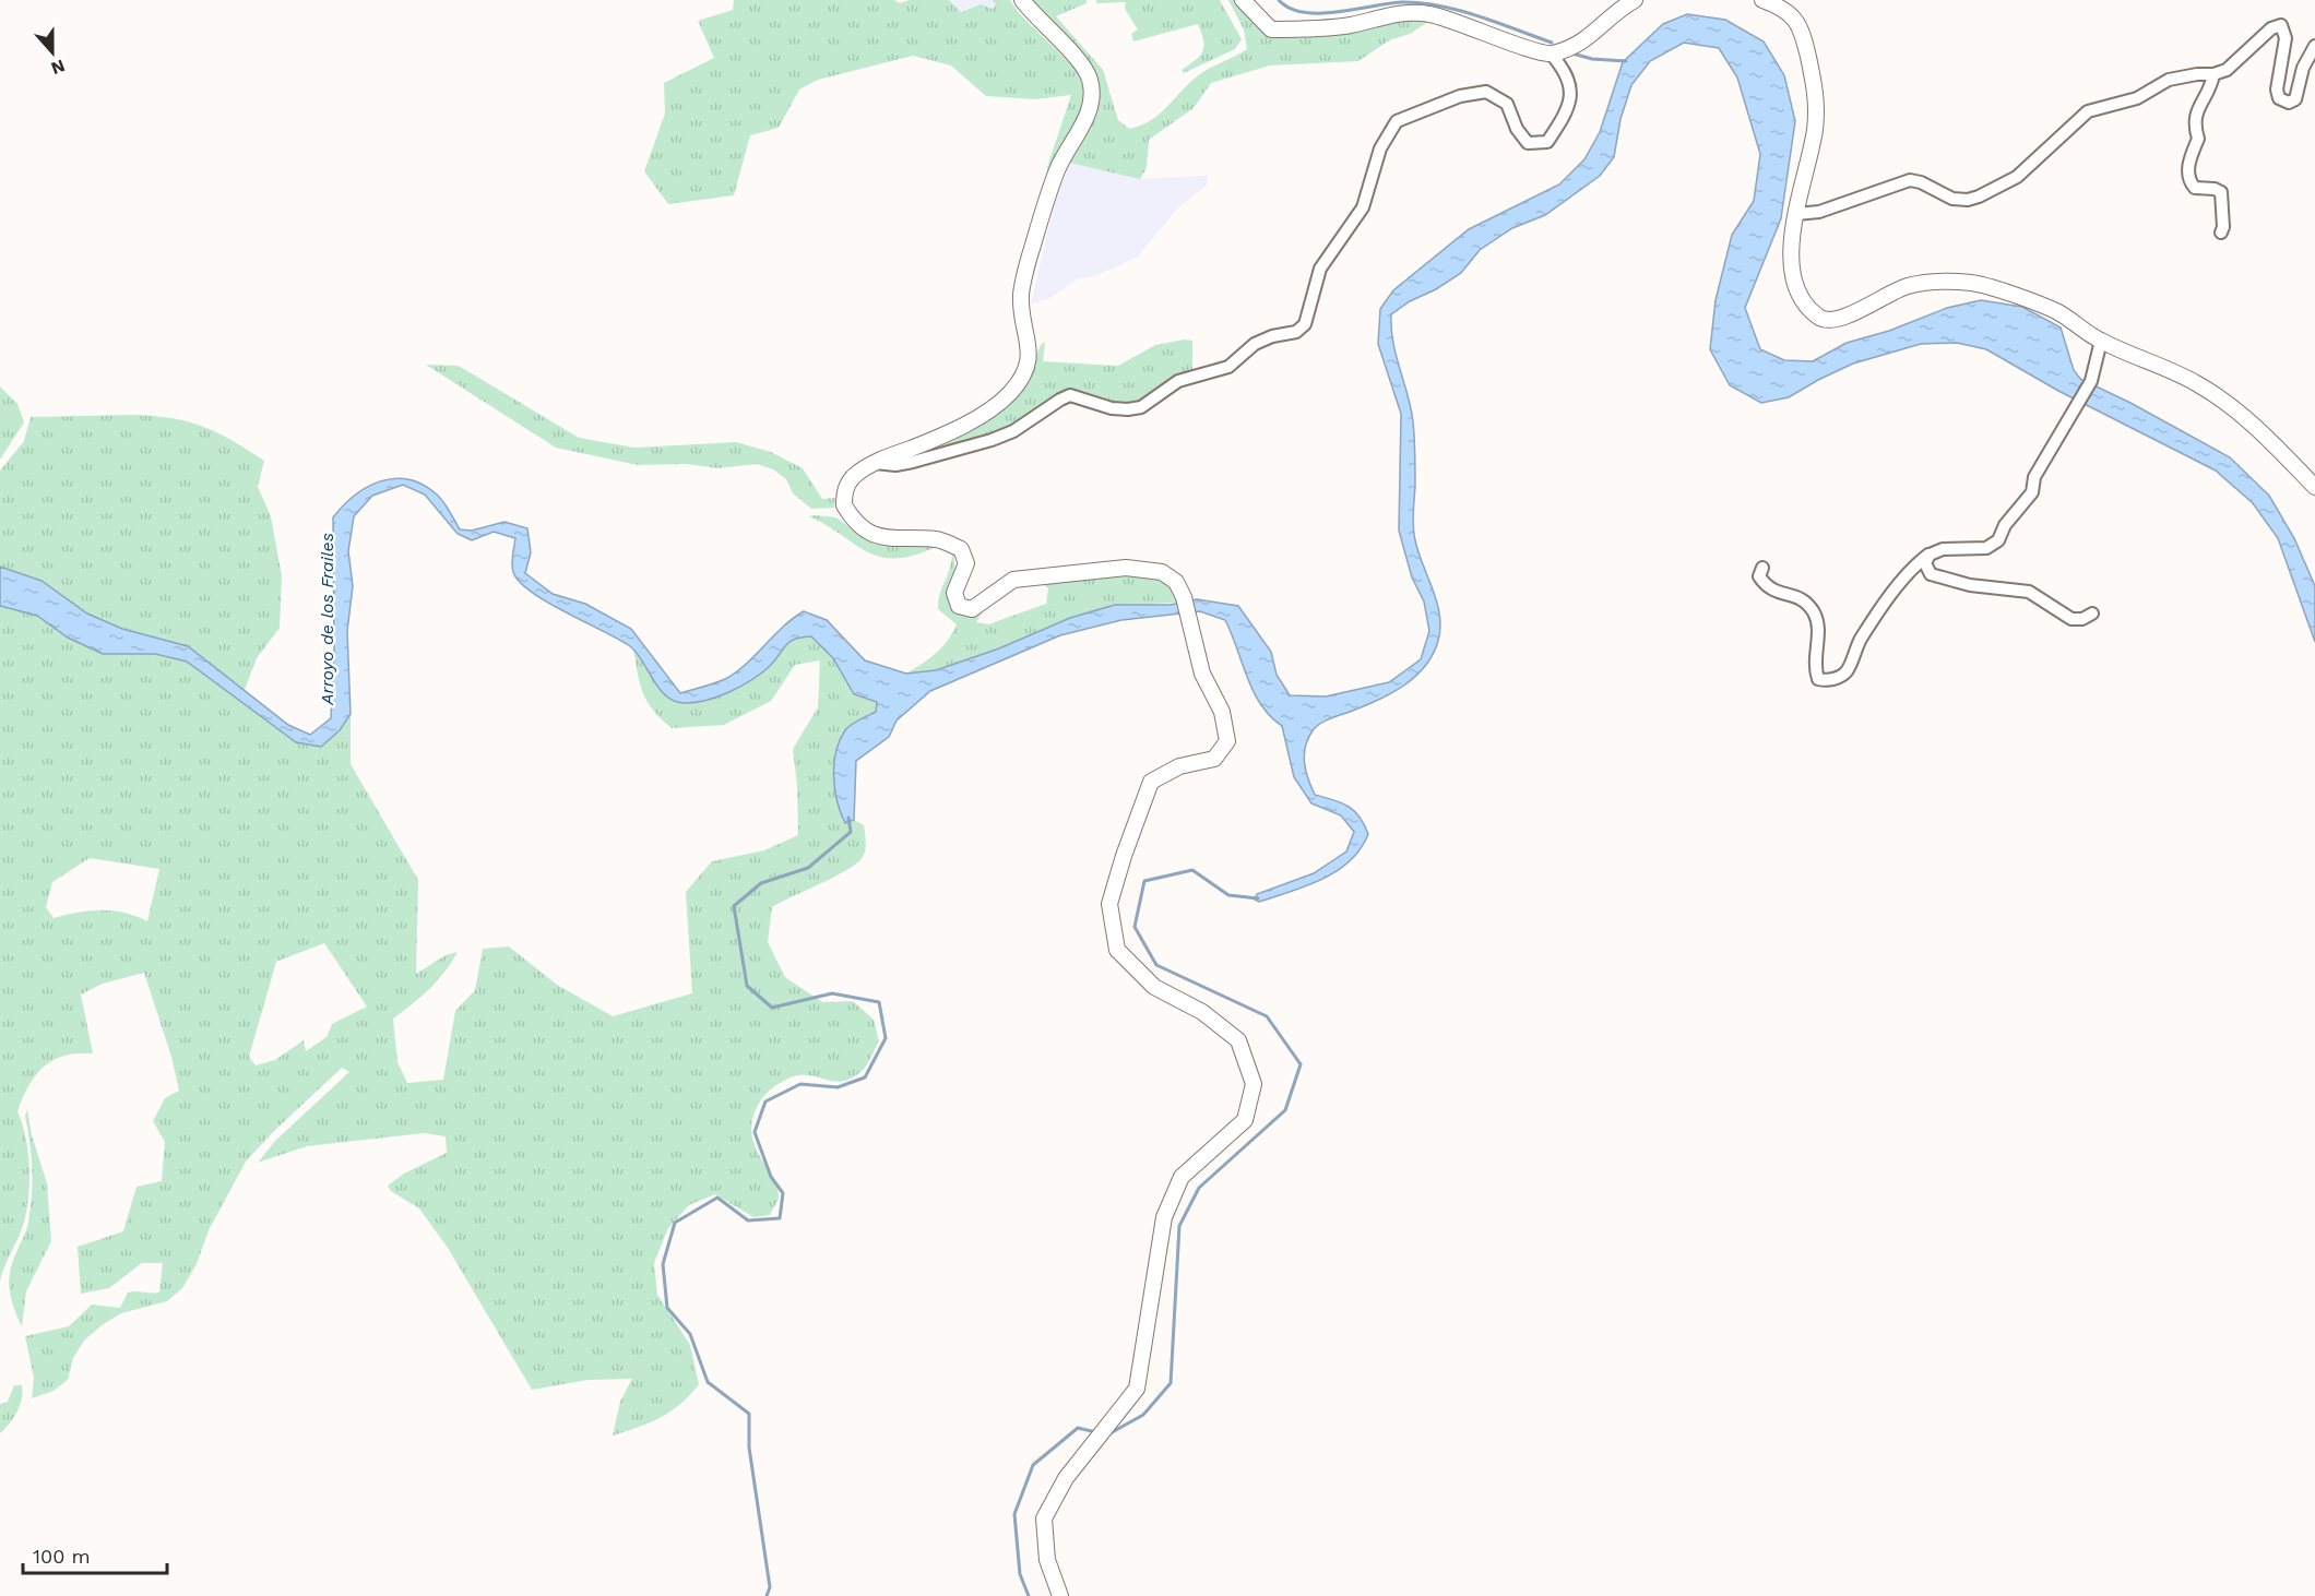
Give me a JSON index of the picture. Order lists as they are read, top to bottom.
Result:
{
  "water": ["Arroyo de los Frailes"],
  "scale_bar": "100 m",
  "north": "bottom"
}
